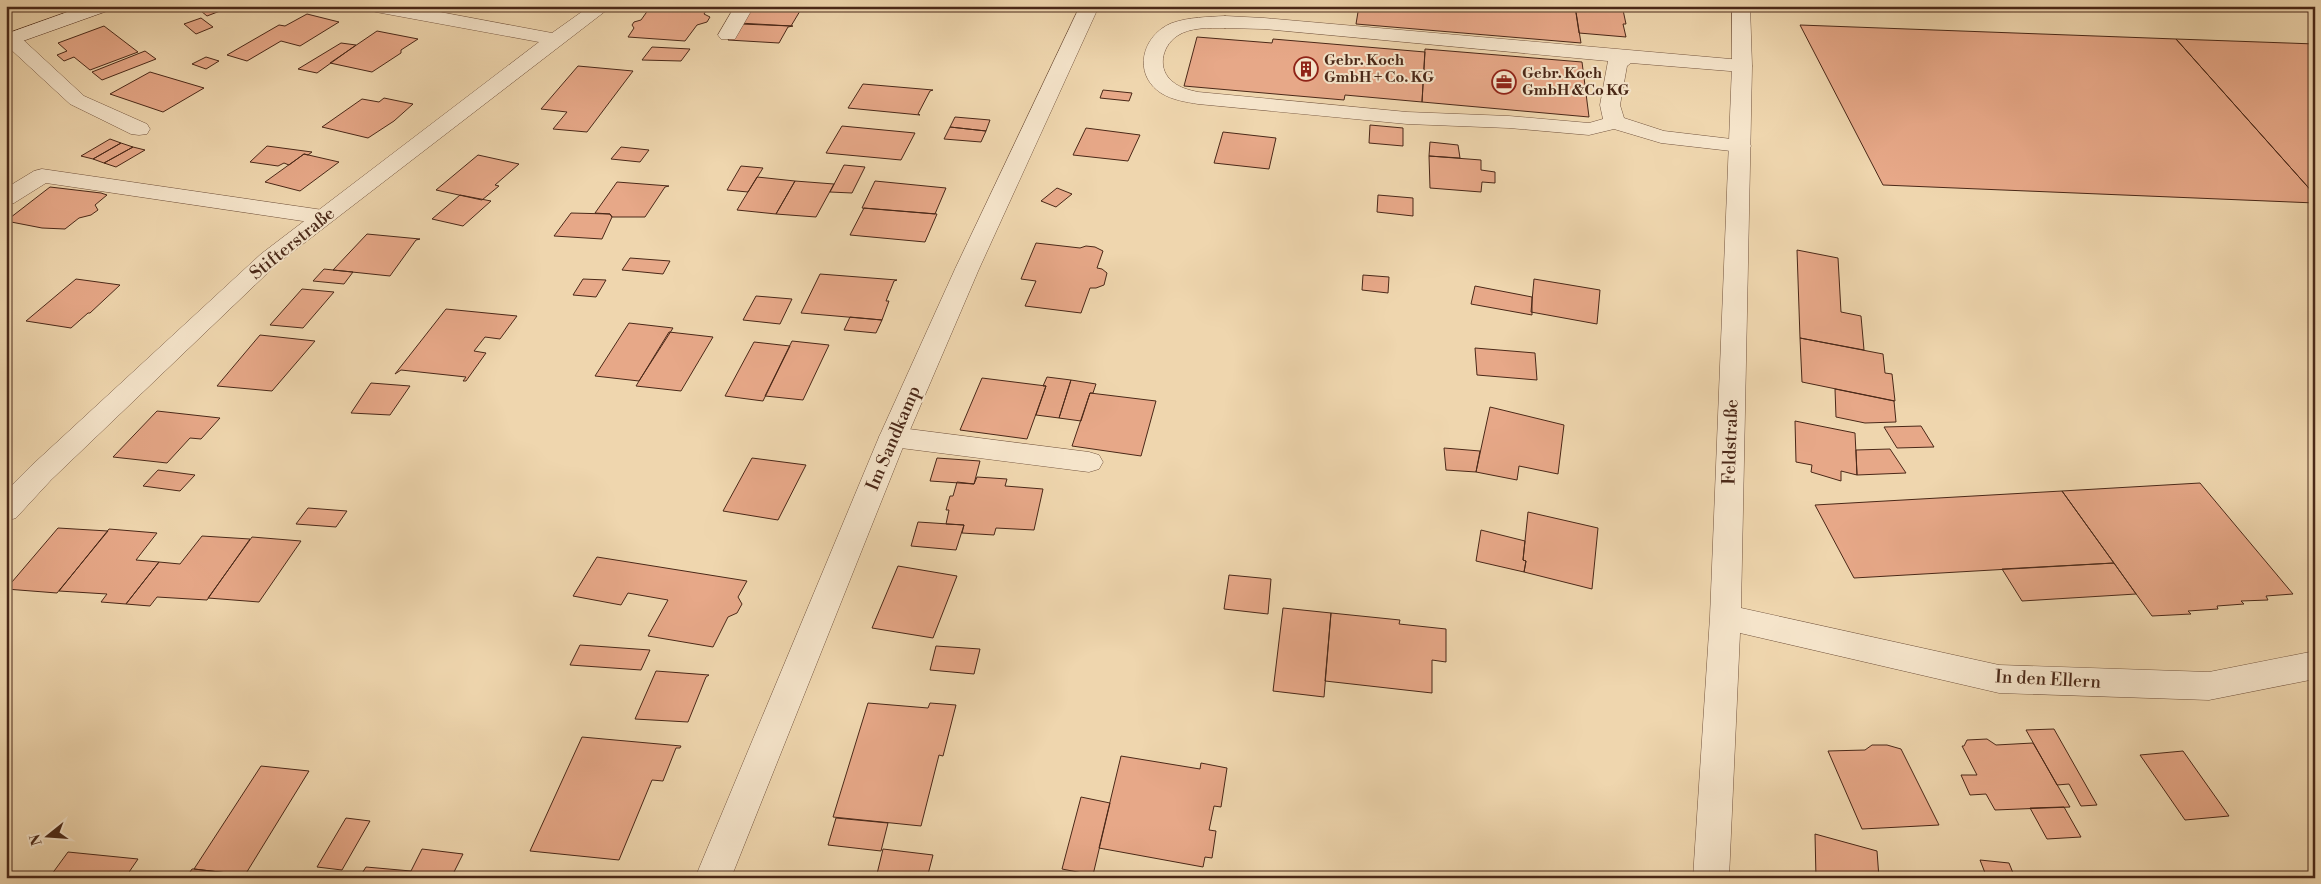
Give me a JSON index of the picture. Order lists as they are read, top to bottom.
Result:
{
  "streets": {
    "street": [
      "Stifterstraße",
      "Im Sandkamp",
      "Feldstraße",
      "In den Ellern"
    ]
  },
  "crossings": [
    ["Feldstraße", "In den Ellern"]
  ],
  "places": {
    "building": ["Gebr. Koch GmbH + Co. KG"],
    "office": ["Gebr. Koch GmbH &Co KG"]
  },
  "north": "left"
}
